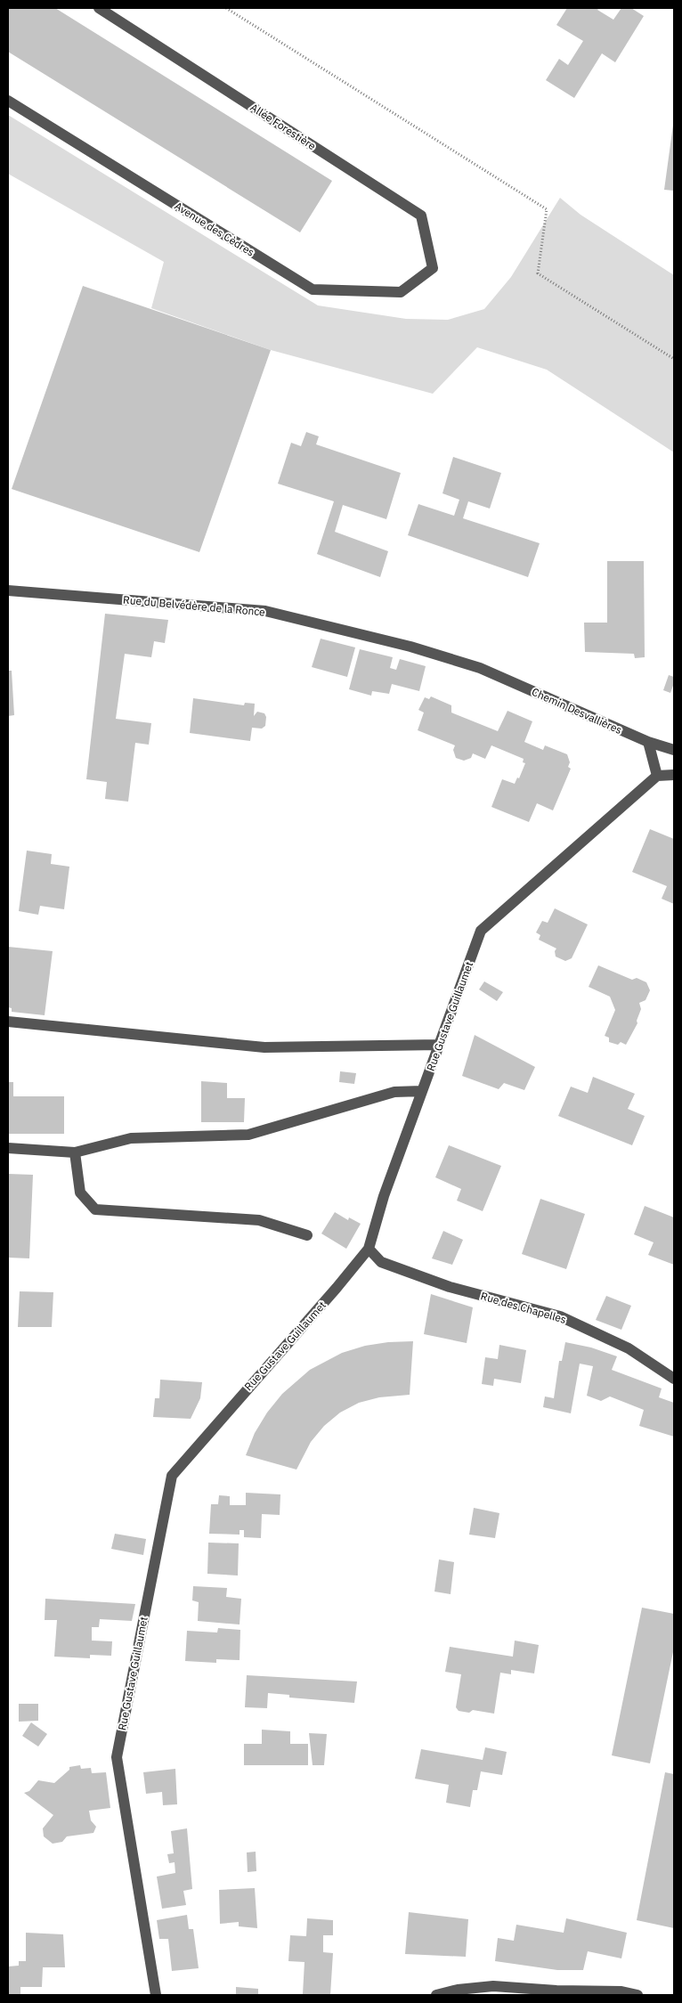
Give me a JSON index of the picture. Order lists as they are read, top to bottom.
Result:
{
  "streets": {
    "street": [
      "Allée Forestière",
      "Avenue des Cèdres",
      "Rue du Belvédère de la Ronce",
      "Chemin Desvallières",
      "Rue Gustave Guillaumet",
      "Rue des Chapelles"
    ]
  },
  "crossings": [
    ["Allée Forestière", "Avenue des Cèdres"],
    ["Rue du Belvédère de la Ronce", "Chemin Desvallières"],
    ["Rue Gustave Guillaumet", "Rue des Chapelles"]
  ]
}
